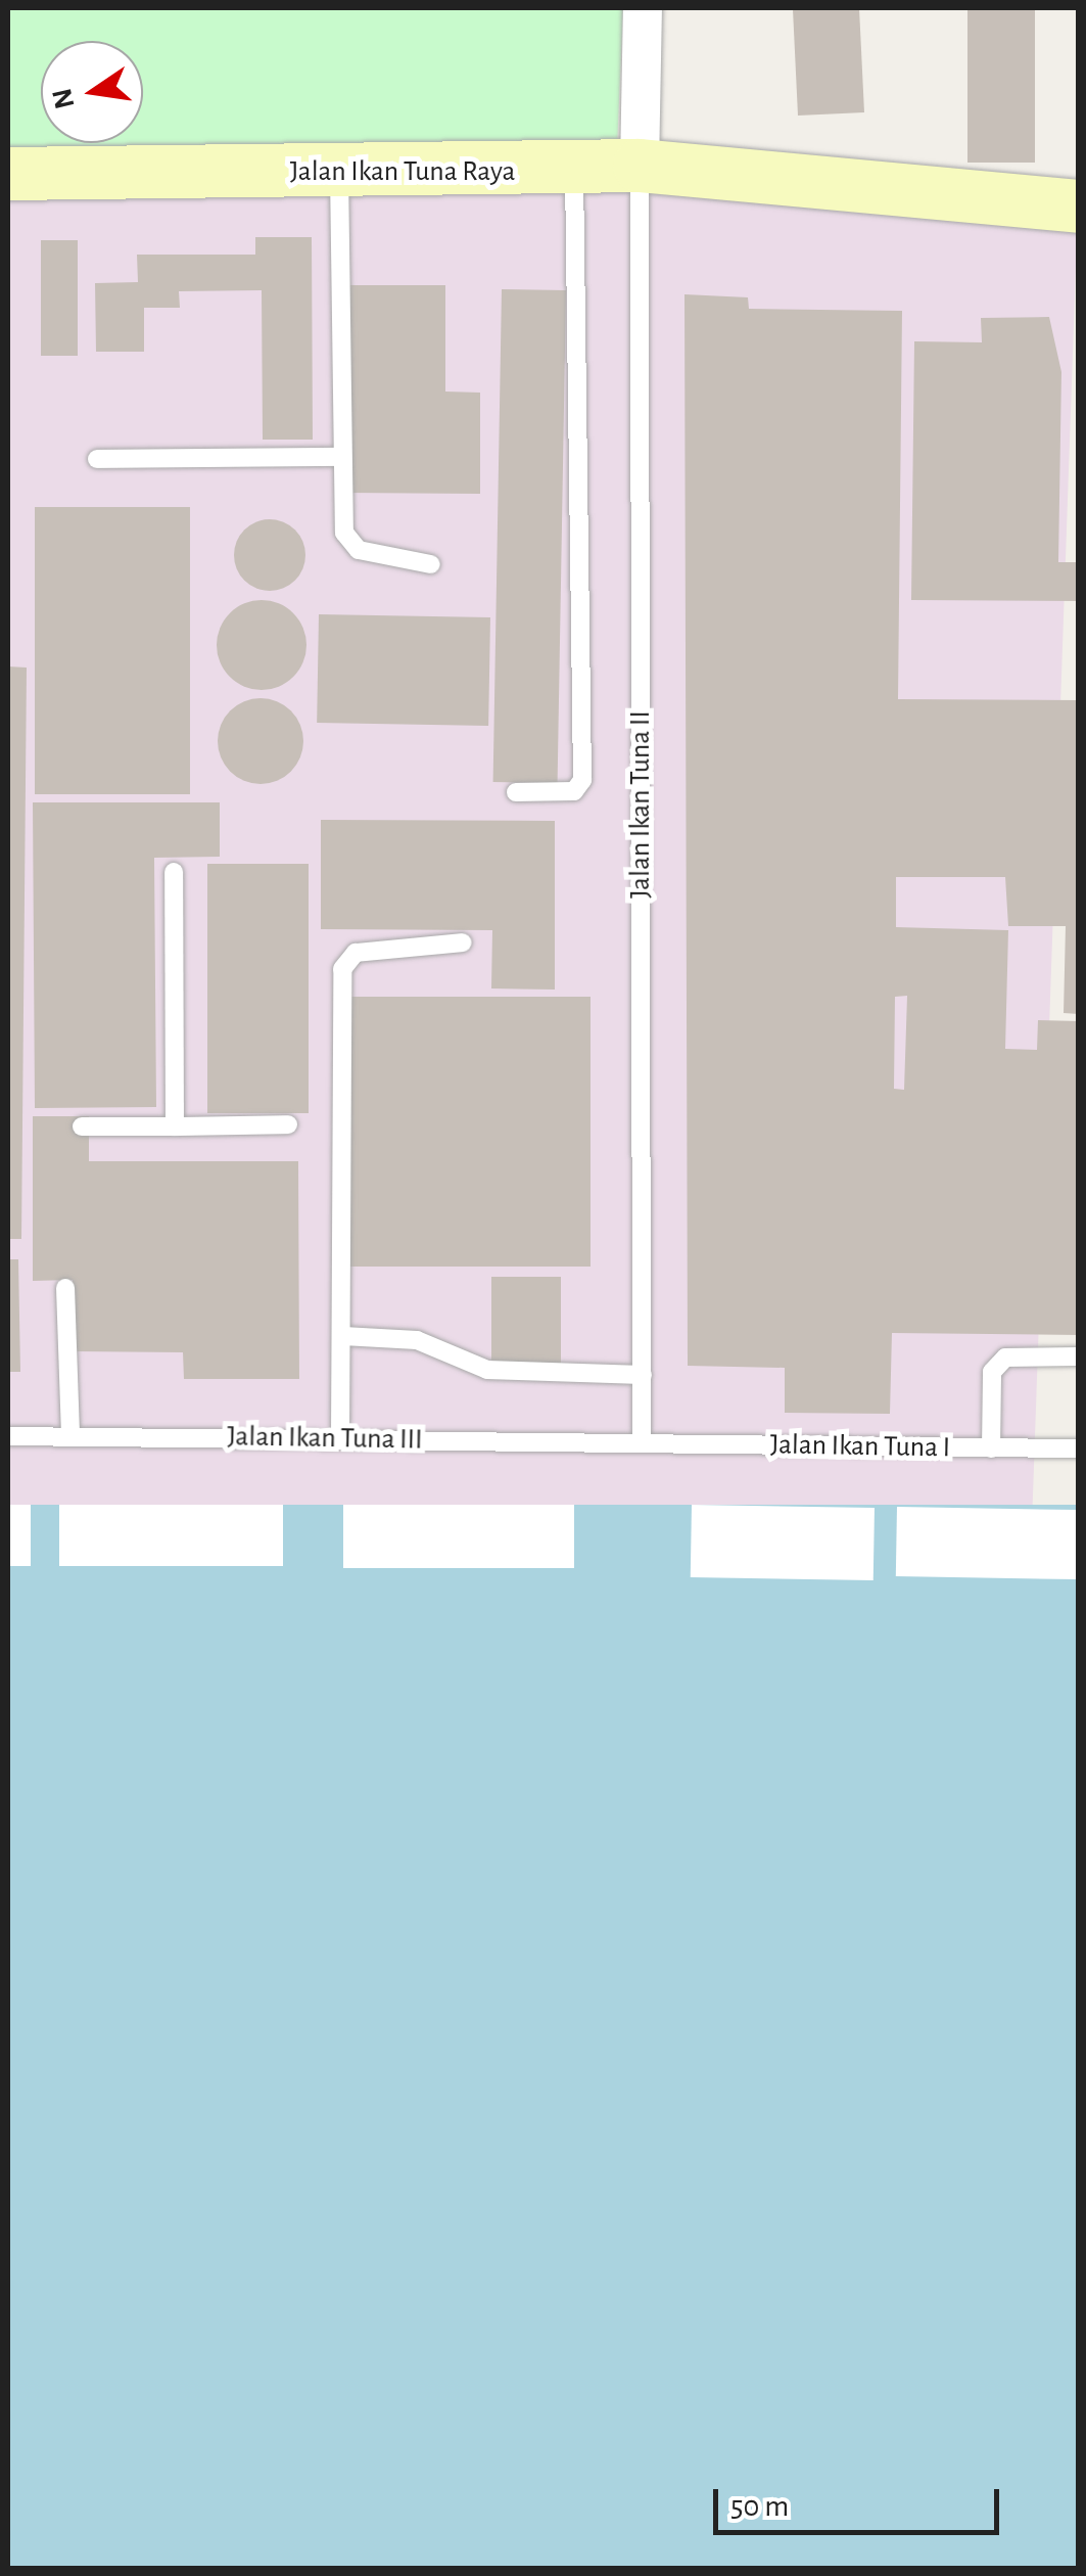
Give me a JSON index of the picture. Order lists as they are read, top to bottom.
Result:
{
  "streets": {
    "street": ["Jalan Ikan Tuna Raya"],
    "lane": ["Jalan Ikan Tuna II", "Jalan Ikan Tuna III", "Jalan Ikan Tuna I"]
  },
  "crossings": [
    ["Jalan Ikan Tuna Raya", "Jalan Ikan Tuna II"],
    ["Jalan Ikan Tuna II", "Jalan Ikan Tuna III"],
    ["Jalan Ikan Tuna II", "Jalan Ikan Tuna I"],
    ["Jalan Ikan Tuna III", "Jalan Ikan Tuna I"]
  ],
  "scale_bar": "50 m",
  "north": "left"
}
